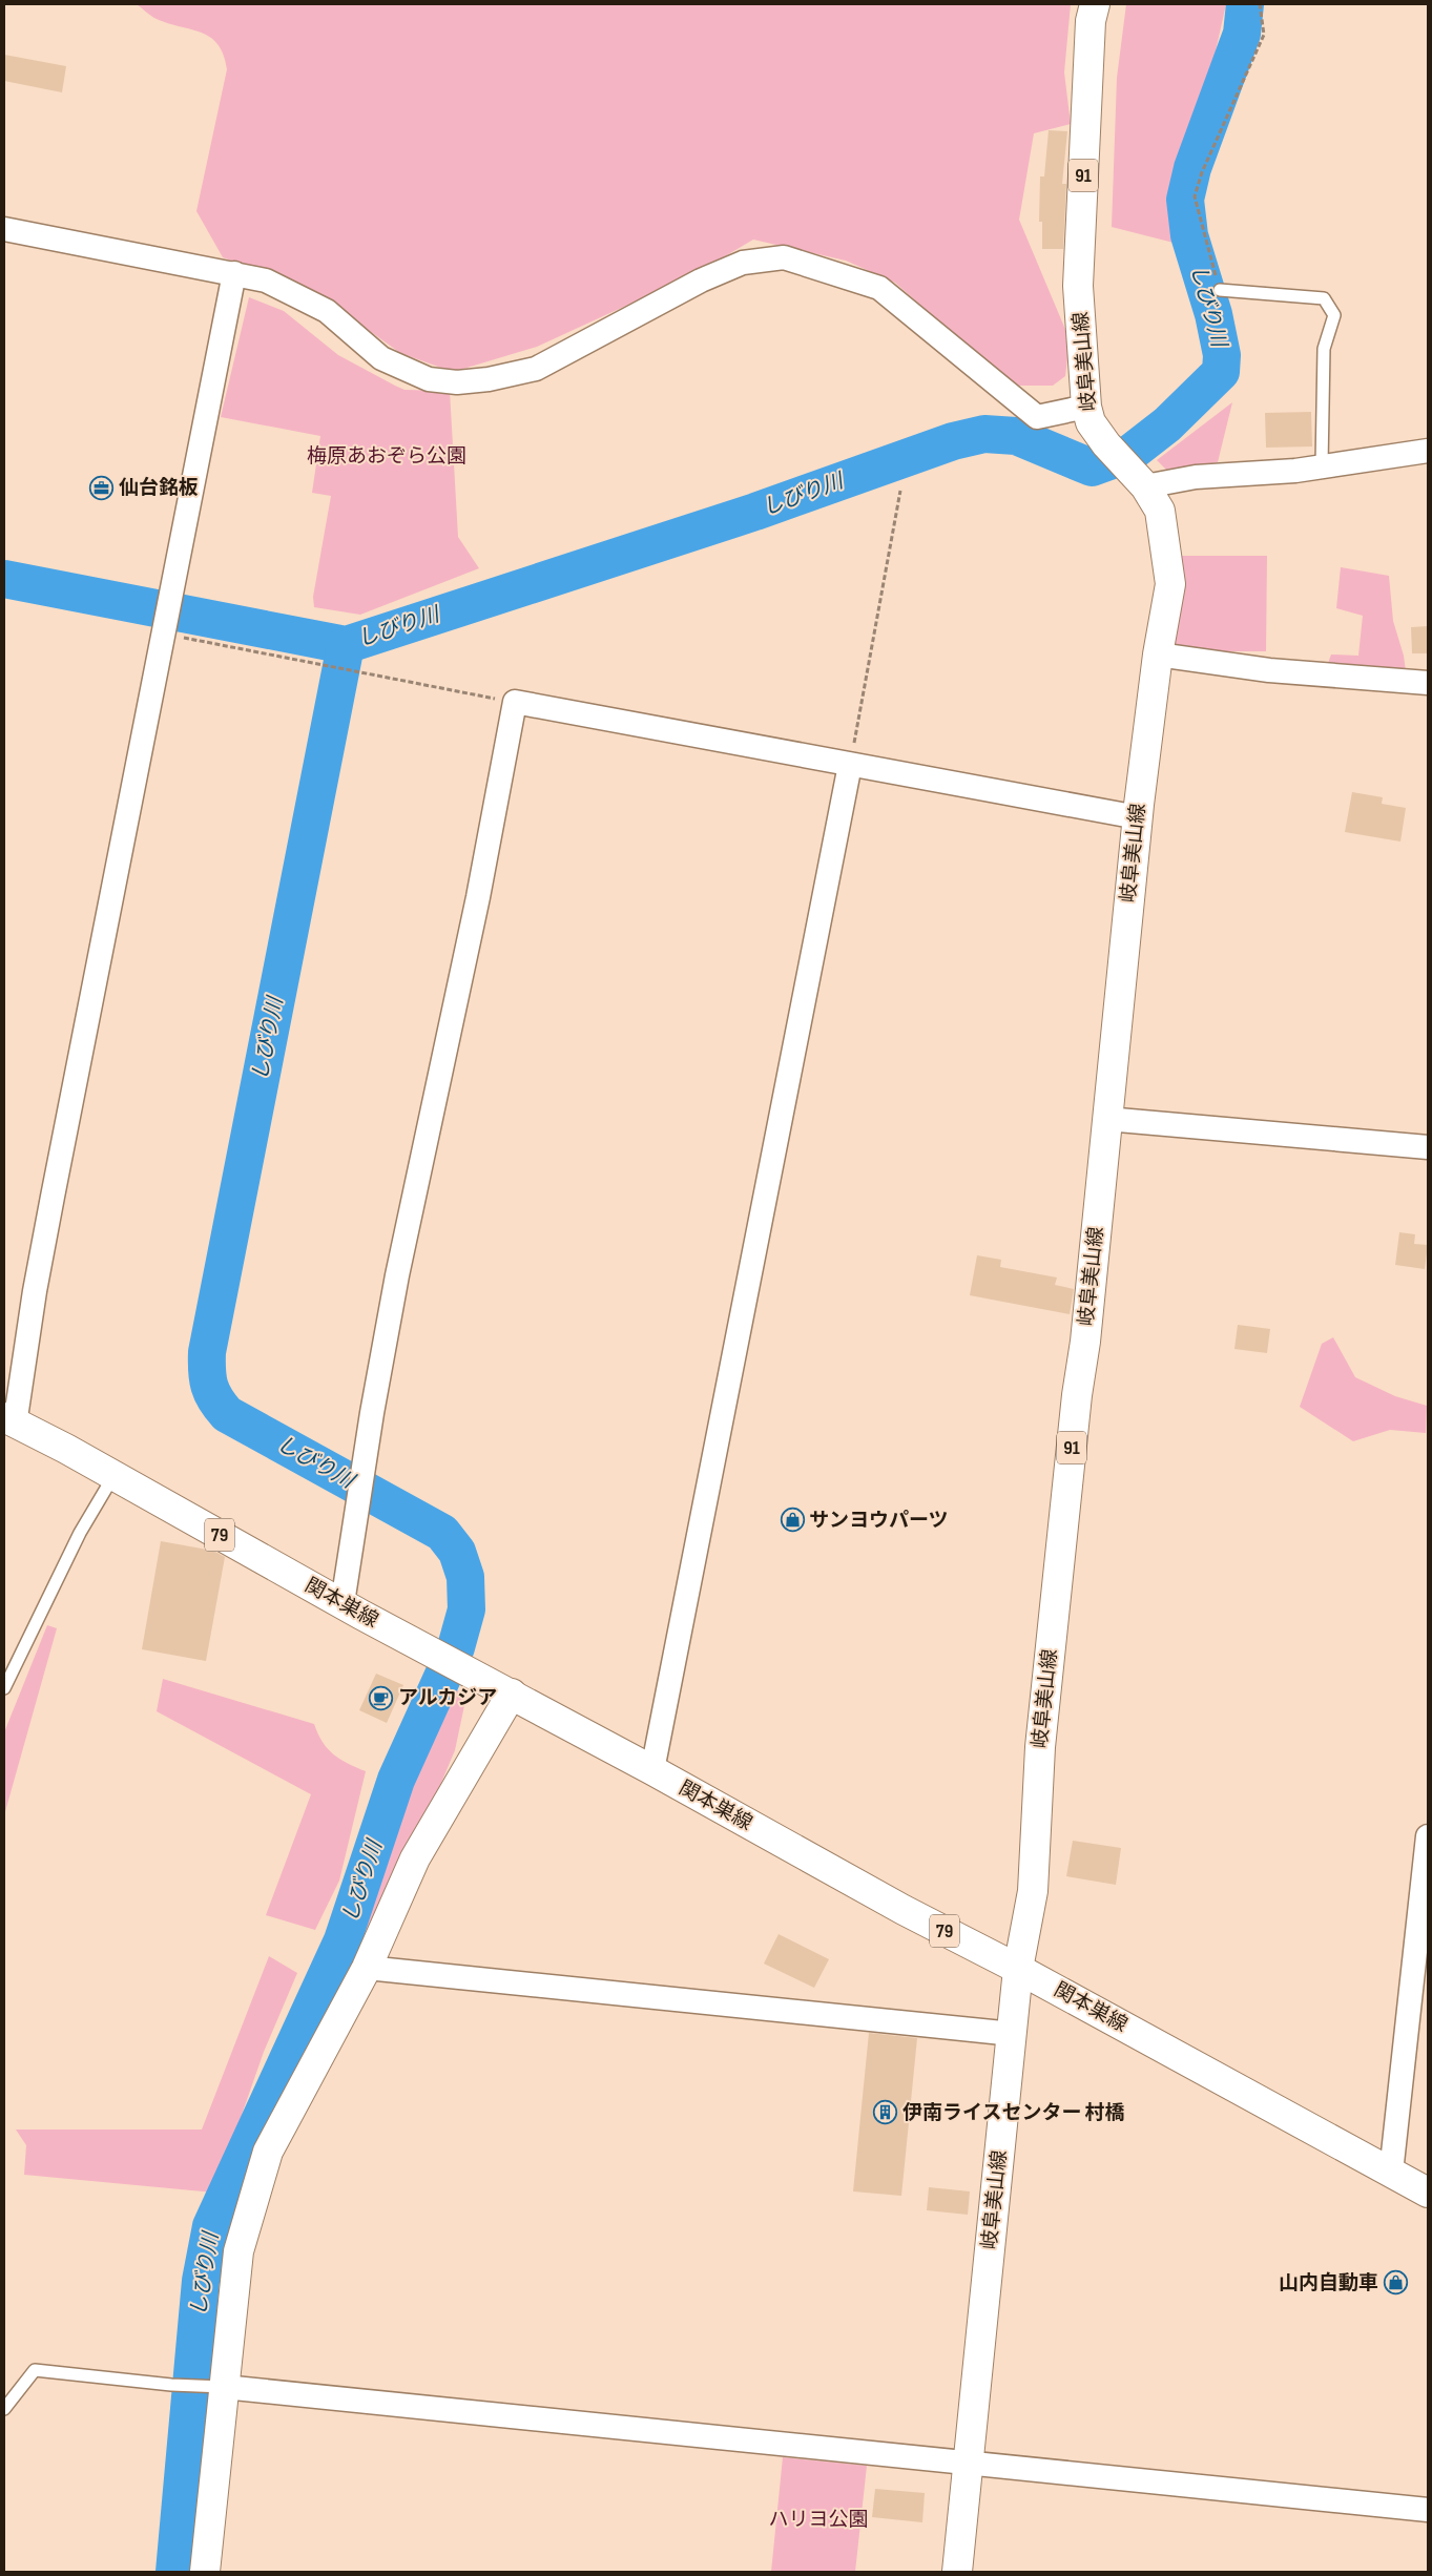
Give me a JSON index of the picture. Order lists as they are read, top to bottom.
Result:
{
  "streets": {
    "main road": [
      "91",
      "岐阜美山線",
      "79",
      "関本巣線"
    ]
  },
  "crossings": [
    ["岐阜美山線", "関本巣線"]
  ],
  "water": ["しびり川"],
  "parks": ["梅原あおぞら公園", "ハリヨ公園"],
  "places": {
    "office": ["仙台銘板"],
    "shop": ["サンヨウパーツ", "山内自動車"],
    "cafe": ["アルカジア"],
    "building": ["伊南ライスセンター 村橋"]
  }
}
